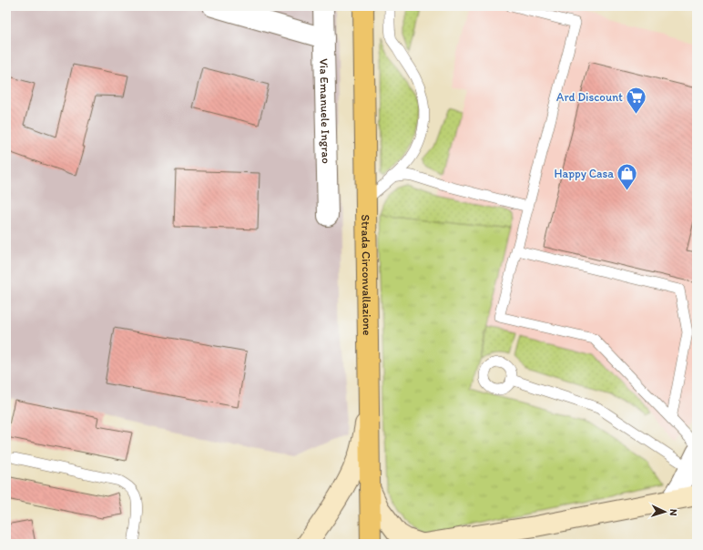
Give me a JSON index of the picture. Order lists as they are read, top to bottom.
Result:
{
  "streets": {
    "main road": ["Strada Circonvallazione"],
    "street": ["Via Emanuele Ingrao"]
  },
  "places": {
    "supermarket": ["Ard Discount"],
    "shop": ["Happy Casa"]
  },
  "north": "right"
}
